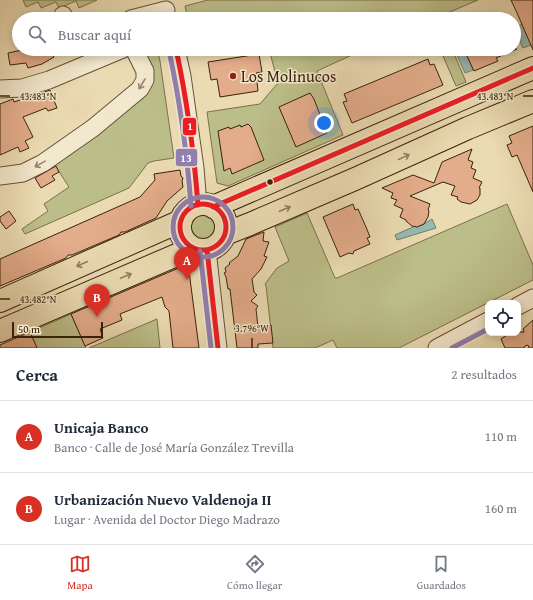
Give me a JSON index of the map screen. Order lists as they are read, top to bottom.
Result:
{
  "places": ["Los Molinucos"],
  "lines": ["transit line 1", "transit line 13"],
  "scale_bar": "50 m",
  "page": {
    "search": "Buscar aquí",
    "pins": ["A", "B"],
    "scale": "50 m",
    "heading": ["Cerca", "2 resultados"],
    "list": [
      {
        "mark": "A",
        "name": "Unicaja Banco",
        "note": "Banco · Calle de José María González Trevilla",
        "value": "110 m"
      },
      {
        "mark": "B",
        "name": "Urbanización Nuevo Valdenoja II",
        "note": "Lugar · Avenida del Doctor Diego Madrazo",
        "value": "160 m"
      }
    ],
    "nav": ["Mapa", "Cómo llegar", "Guardados"]
  },
  "coordinates": ["43.483°N", "43.482°N", "3.796°W"]
}
